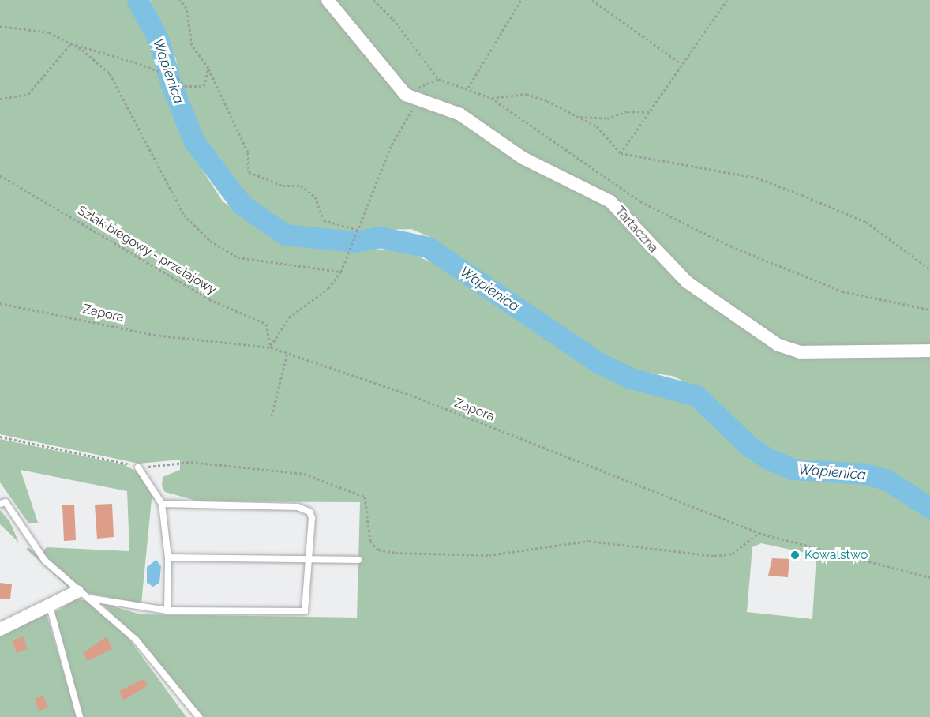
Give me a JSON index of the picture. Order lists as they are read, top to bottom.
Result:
{
  "streets": {
    "street": ["Tartaczna"],
    "path": ["Szlak biegowy - przełajowy", "Zapora"]
  },
  "crossings": [
    ["Szlak biegowy - przełajowy", "Zapora"]
  ],
  "water": ["Wapienica"],
  "places": ["Kowalstwo"]
}
